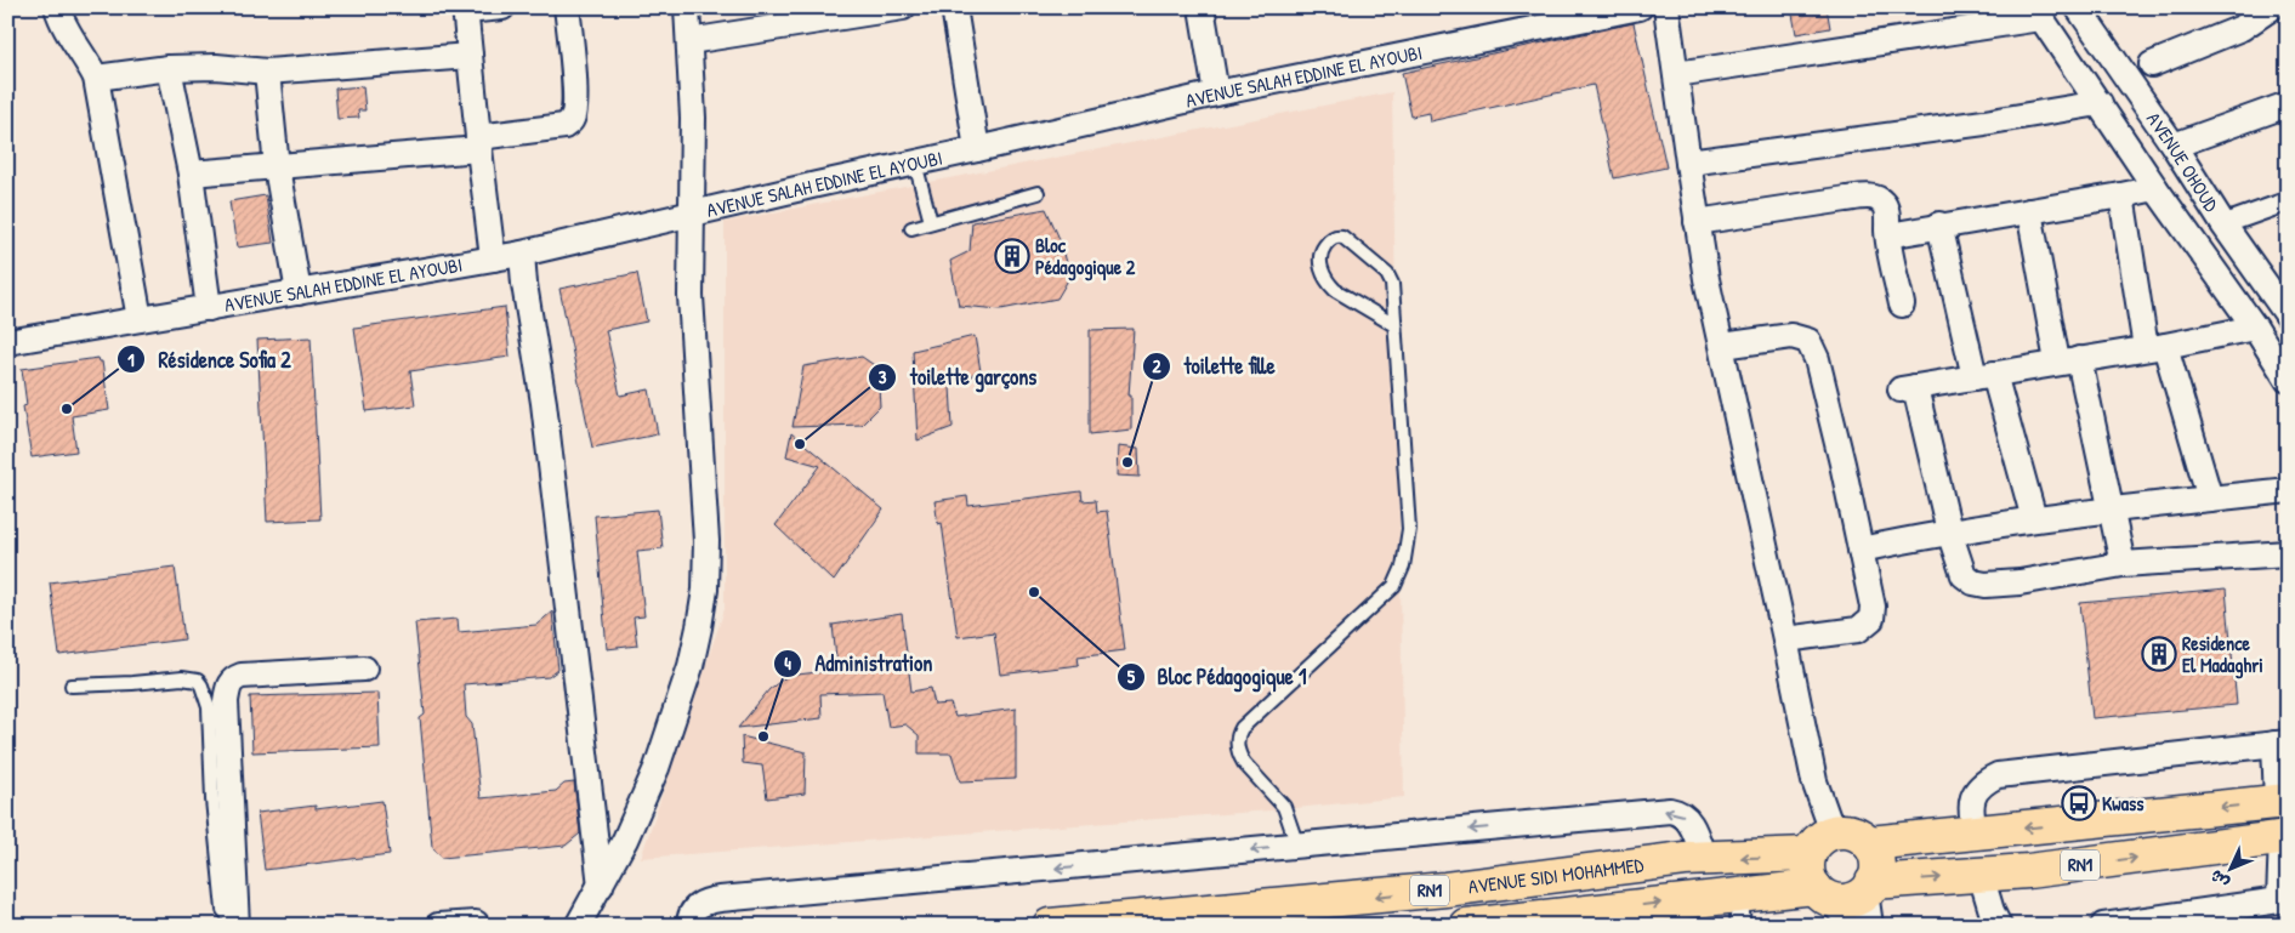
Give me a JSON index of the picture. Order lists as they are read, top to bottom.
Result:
{
  "streets": {
    "main road": ["RN1", "AVENUE SIDI MOHAMMED"],
    "street": ["AVENUE SALAH EDDINE EL AYOUBI", "AVENUE OHOUD"]
  },
  "crossings": [
    ["RN1", "AVENUE SIDI MOHAMMED"]
  ],
  "places": {
    "building": ["Bloc Pédagogique 2", "Residence El Madaghri"],
    "other": [
      "Résidence Sofia 2",
      "toilette garçons",
      "toilette fille",
      "Bloc Pédagogique 1",
      "Administration"
    ],
    "bus stop": ["Kwass"]
  },
  "north": "bottom left"
}
